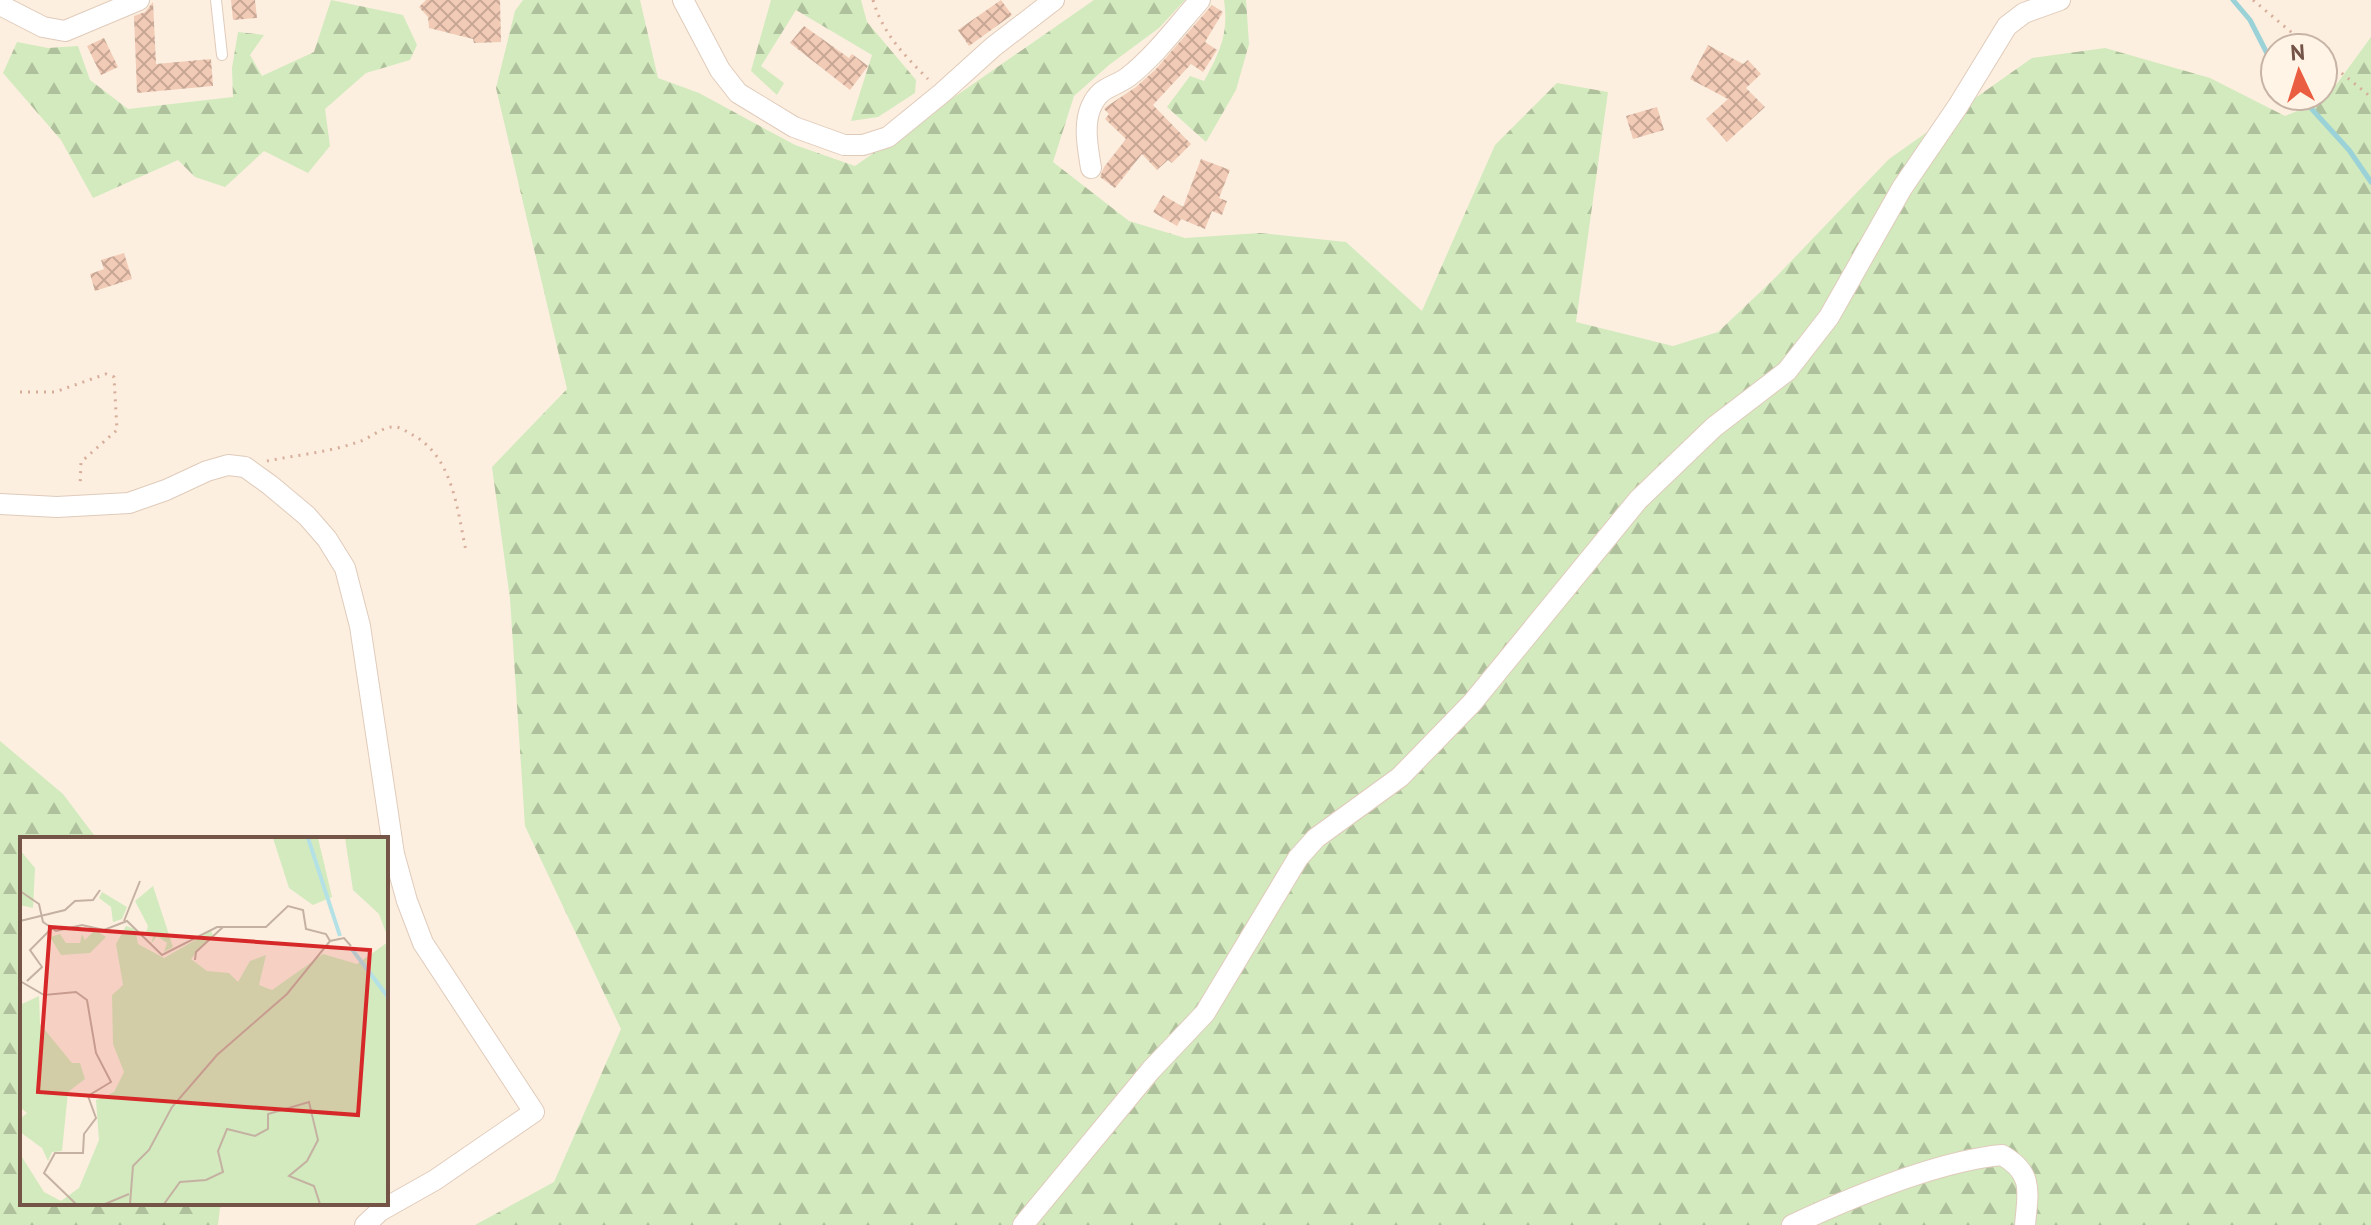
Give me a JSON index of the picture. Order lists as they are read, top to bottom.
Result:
{
  "north": "top"
}
